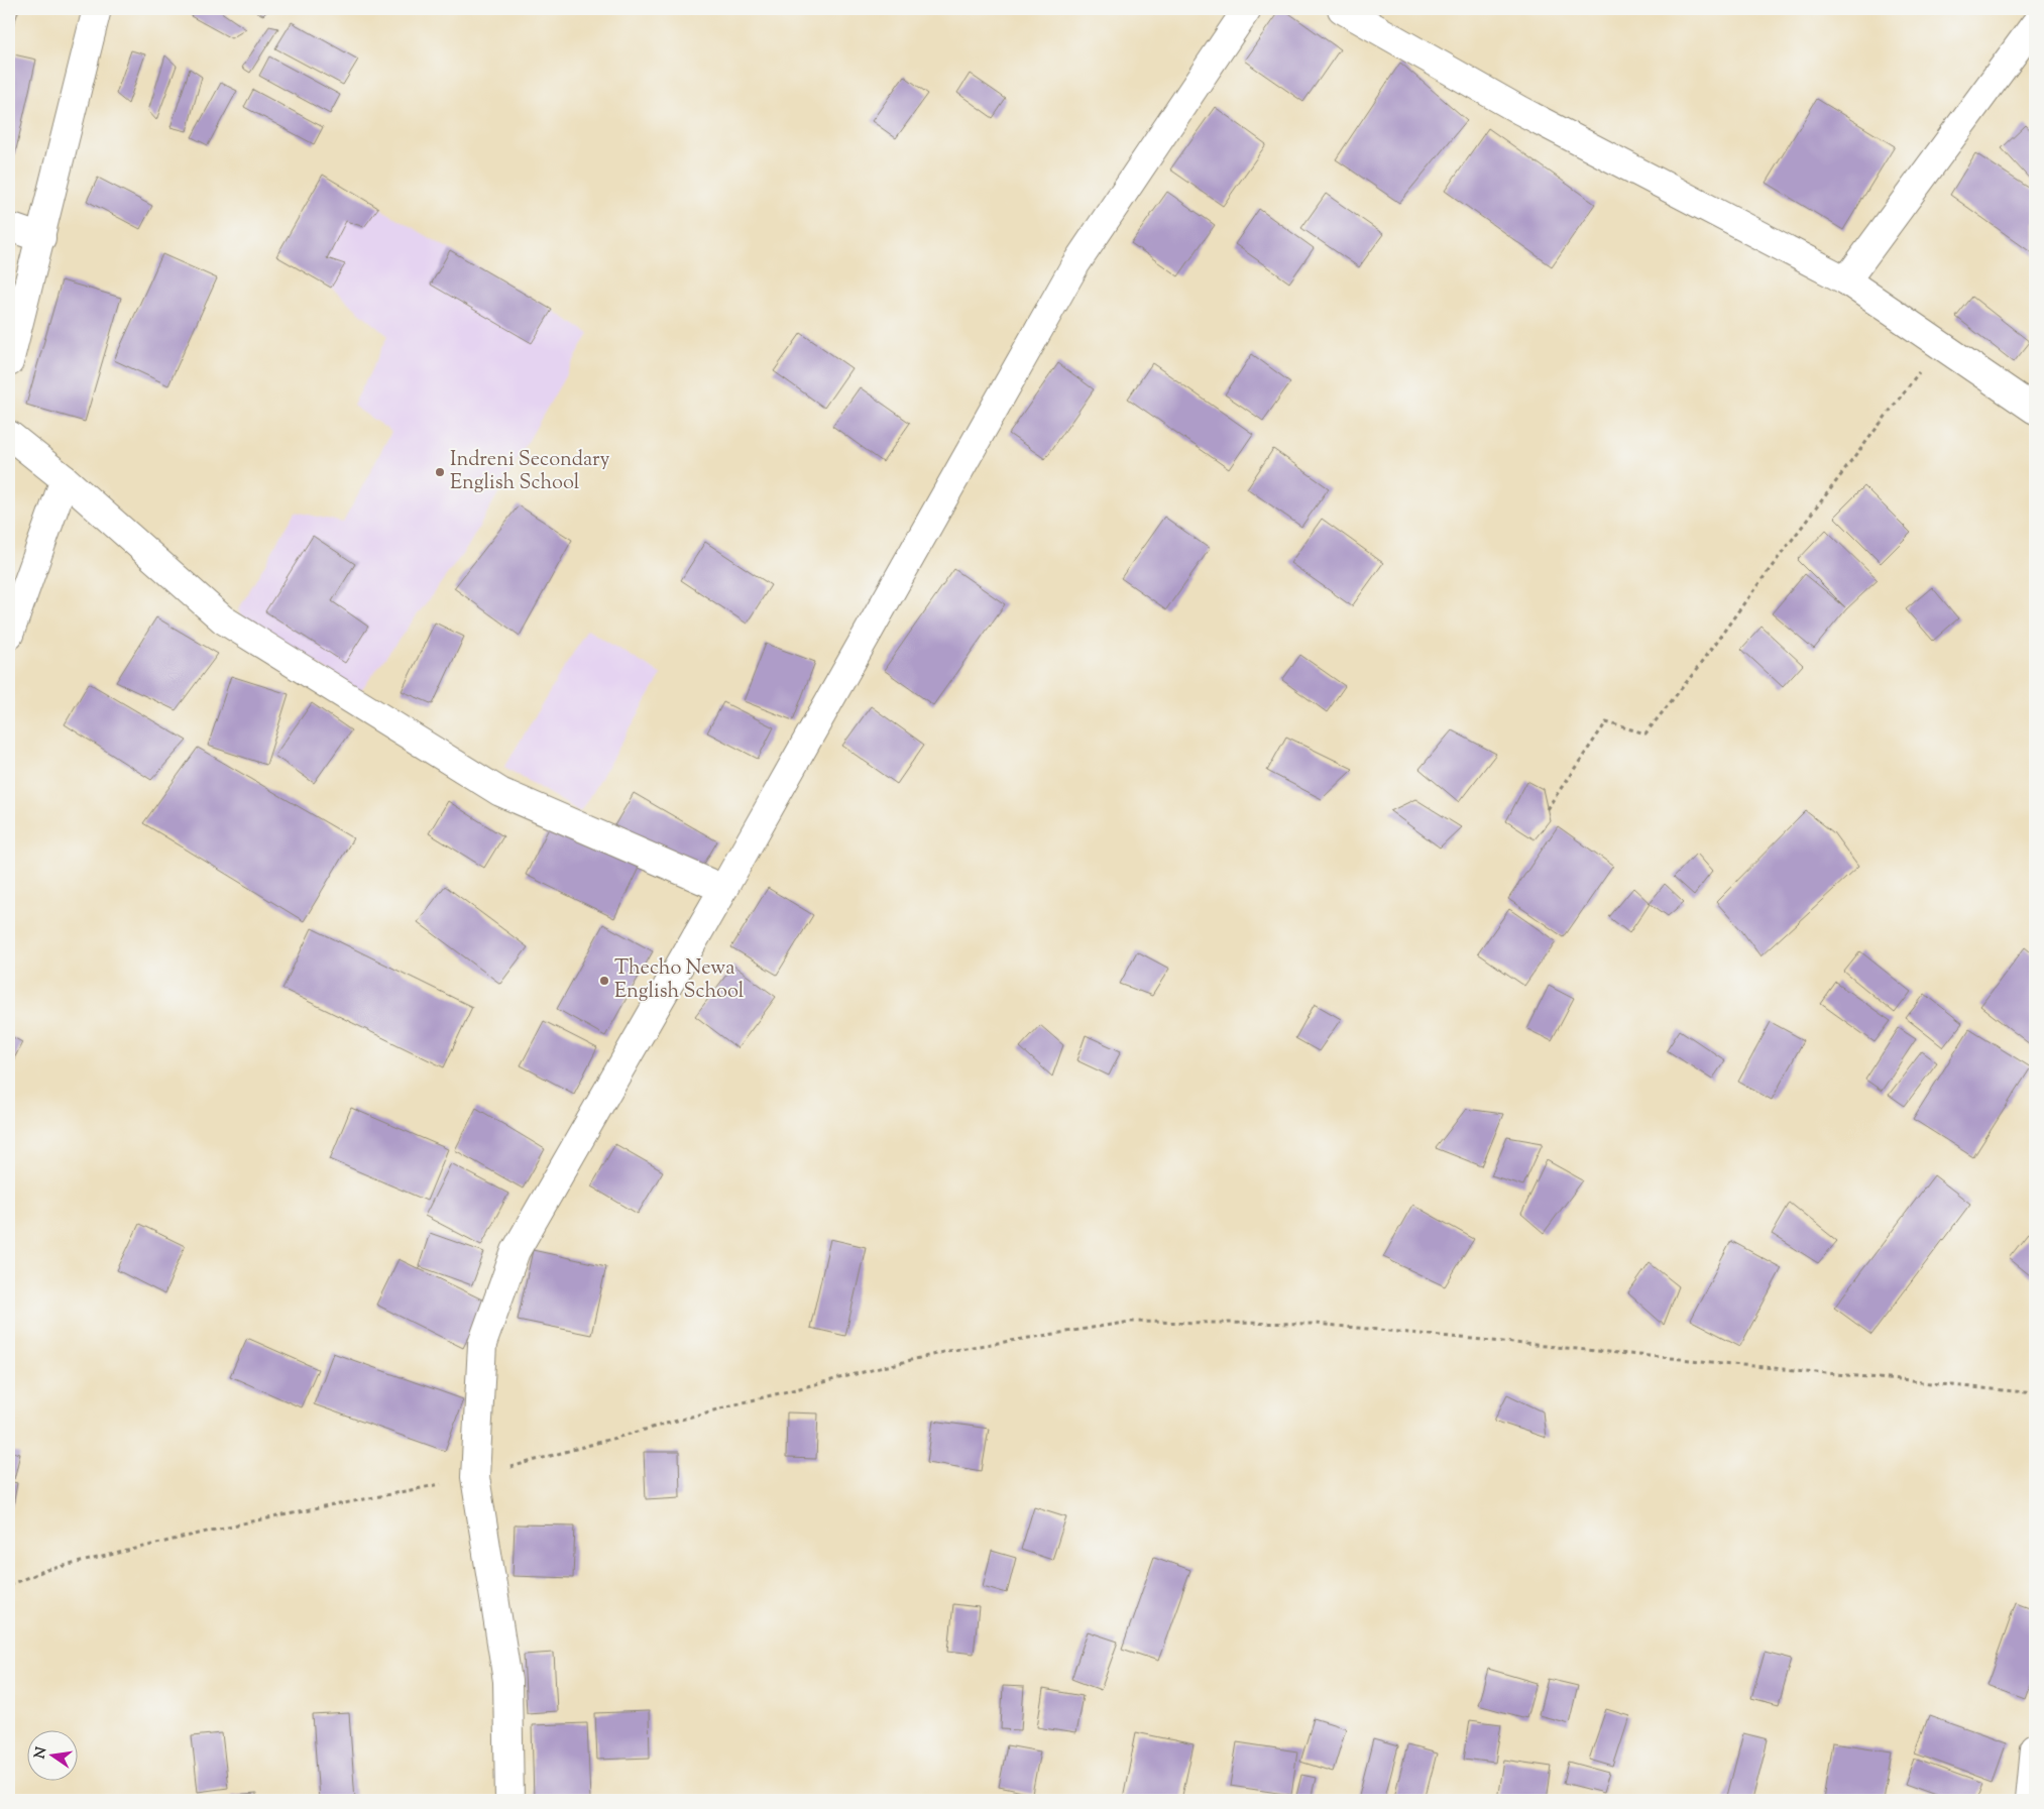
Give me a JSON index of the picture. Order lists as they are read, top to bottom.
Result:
{
  "places": ["Indreni Secondary English School", "Thecho Newa English School"],
  "north": "left"
}
